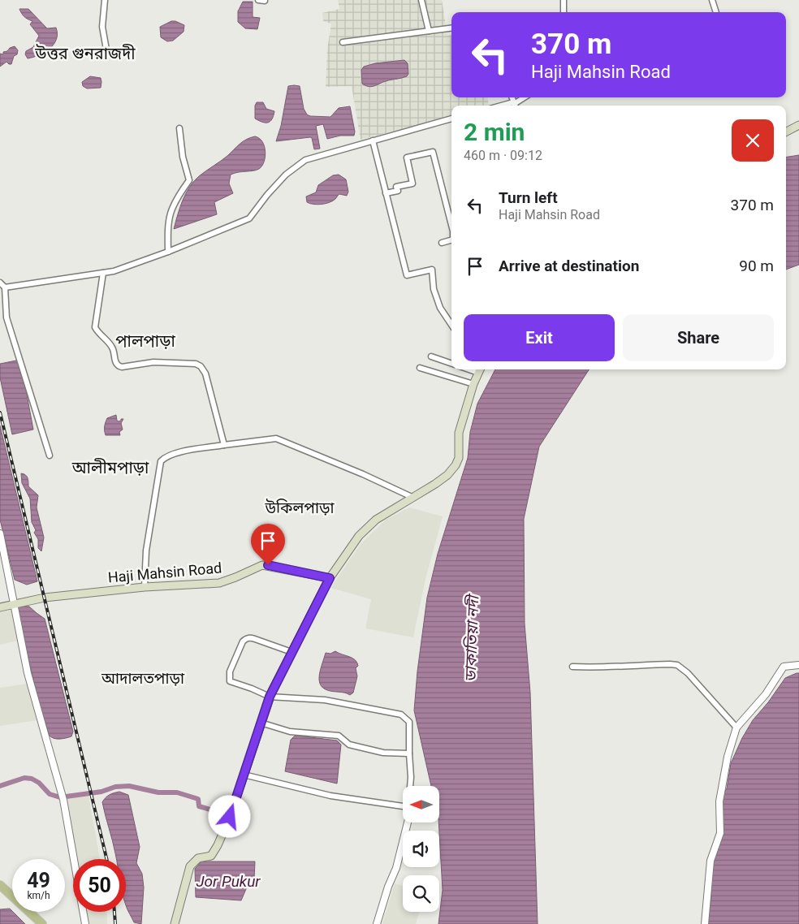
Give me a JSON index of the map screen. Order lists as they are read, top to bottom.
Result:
{
  "streets": {
    "main road": ["Haji Mahsin Road"]
  },
  "districts": [
    "উত্তর গুনরাজদী",
    "পালপাড়া",
    "আলীমপাড়া",
    "উকিলপাড়া",
    "আদালতপাড়া"
  ],
  "water": ["ডাকাতিয়া নদী", "Jor Pukur"],
  "north": "left",
  "page": {
    "turn": ["370 m", "Haji Mahsin Road"],
    "heading": ["2 min", "460 m · 09:12"],
    "list": [
      {
        "name": "Turn left",
        "note": "Haji Mahsin Road",
        "value": "370 m"
      },
      {
        "name": "Arrive at destination",
        "value": "90 m"
      }
    ],
    "buttons": ["Exit", "Share"],
    "speed": "49 km/h",
    "limit": "50"
  }
}
